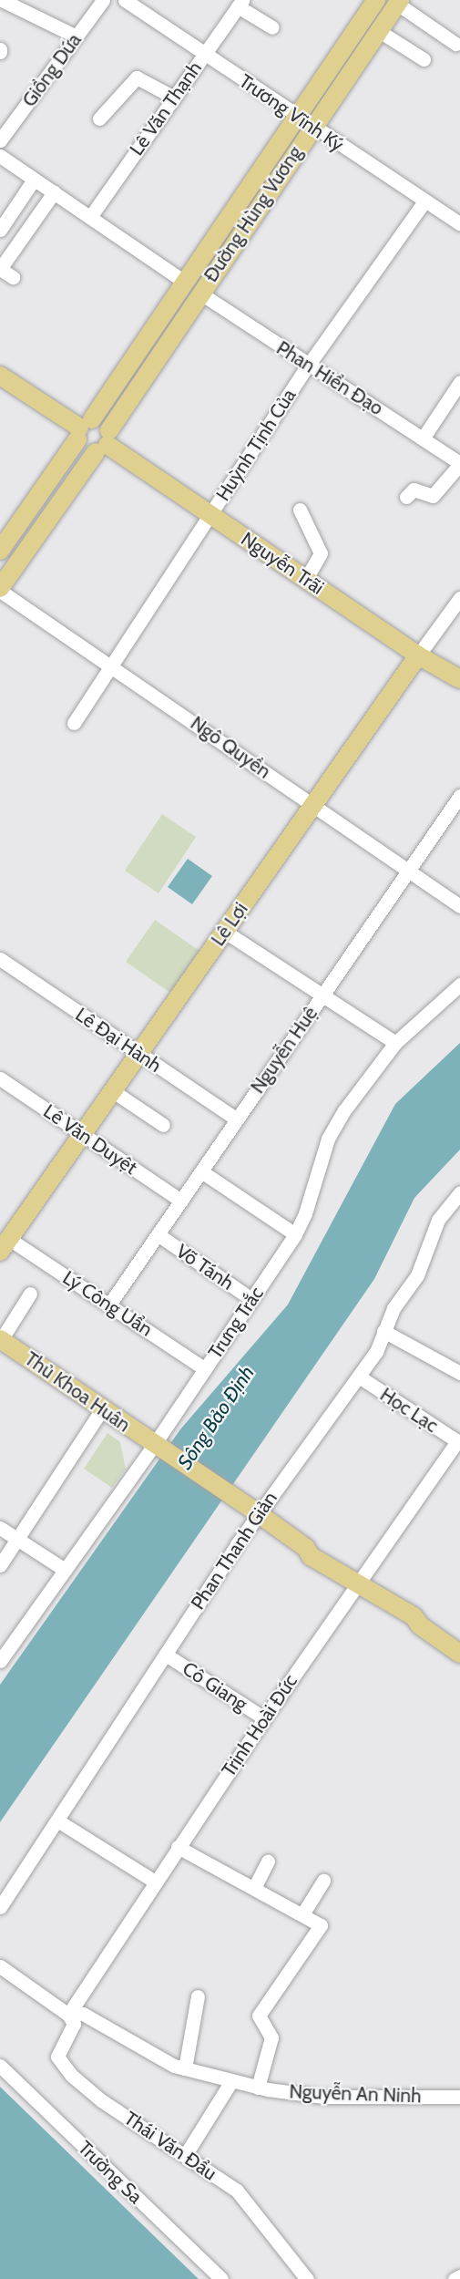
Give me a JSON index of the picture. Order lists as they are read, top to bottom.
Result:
{
  "streets": {
    "main road": [
      "Đường Hùng Vương",
      "Nguyễn Trãi",
      "Lê Lợi",
      "Thủ Khoa Huân"
    ],
    "street": [
      "Giồng Dứa",
      "Lê Văn Thạnh",
      "Trương Vĩnh Ký",
      "Phan Hiển Đạo",
      "Huỳnh Tịnh Của",
      "Ngô Quyền",
      "Lê Đại Hành",
      "Nguyễn Huệ",
      "Lê Văn Duyệt",
      "Võ Tánh",
      "Lý Công Uẩn",
      "Trưng Trắc",
      "Học Lạc",
      "Phan Thanh Giản",
      "Cô Giang",
      "Trịnh Hoài Đức",
      "Nguyễn An Ninh",
      "Thái Văn Đẩu",
      "Trường Sa"
    ]
  },
  "crossings": [
    ["Lê Văn Thạnh", "Trương Vĩnh Ký"],
    ["Trương Vĩnh Ký", "Đường Hùng Vương"],
    ["Trương Vĩnh Ký", "Huỳnh Tịnh Của"],
    ["Đường Hùng Vương", "Phan Hiển Đạo"],
    ["Đường Hùng Vương", "Nguyễn Trãi"],
    ["Đường Hùng Vương", "Ngô Quyền"],
    ["Phan Hiển Đạo", "Huỳnh Tịnh Của"],
    ["Huỳnh Tịnh Của", "Nguyễn Trãi"],
    ["Huỳnh Tịnh Của", "Ngô Quyền"],
    ["Nguyễn Trãi", "Lê Lợi"],
    ["Ngô Quyền", "Lê Lợi"],
    ["Ngô Quyền", "Nguyễn Huệ"],
    ["Lê Lợi", "Lê Đại Hành"],
    ["Lê Lợi", "Lê Văn Duyệt"],
    ["Lê Lợi", "Lý Công Uẩn"],
    ["Lê Đại Hành", "Nguyễn Huệ"],
    ["Nguyễn Huệ", "Lê Văn Duyệt"],
    ["Nguyễn Huệ", "Võ Tánh"],
    ["Nguyễn Huệ", "Lý Công Uẩn"],
    ["Võ Tánh", "Trưng Trắc"],
    ["Lý Công Uẩn", "Trưng Trắc"],
    ["Trưng Trắc", "Thủ Khoa Huân"],
    ["Thủ Khoa Huân", "Phan Thanh Giản"],
    ["Thủ Khoa Huân", "Trịnh Hoài Đức"],
    ["Học Lạc", "Phan Thanh Giản"],
    ["Học Lạc", "Trịnh Hoài Đức"],
    ["Phan Thanh Giản", "Cô Giang"],
    ["Cô Giang", "Trịnh Hoài Đức"],
    ["Trịnh Hoài Đức", "Nguyễn An Ninh"],
    ["Trịnh Hoài Đức", "Thái Văn Đẩu"],
    ["Nguyễn An Ninh", "Thái Văn Đẩu"]
  ],
  "water": ["Sông Bảo Định"]
}
